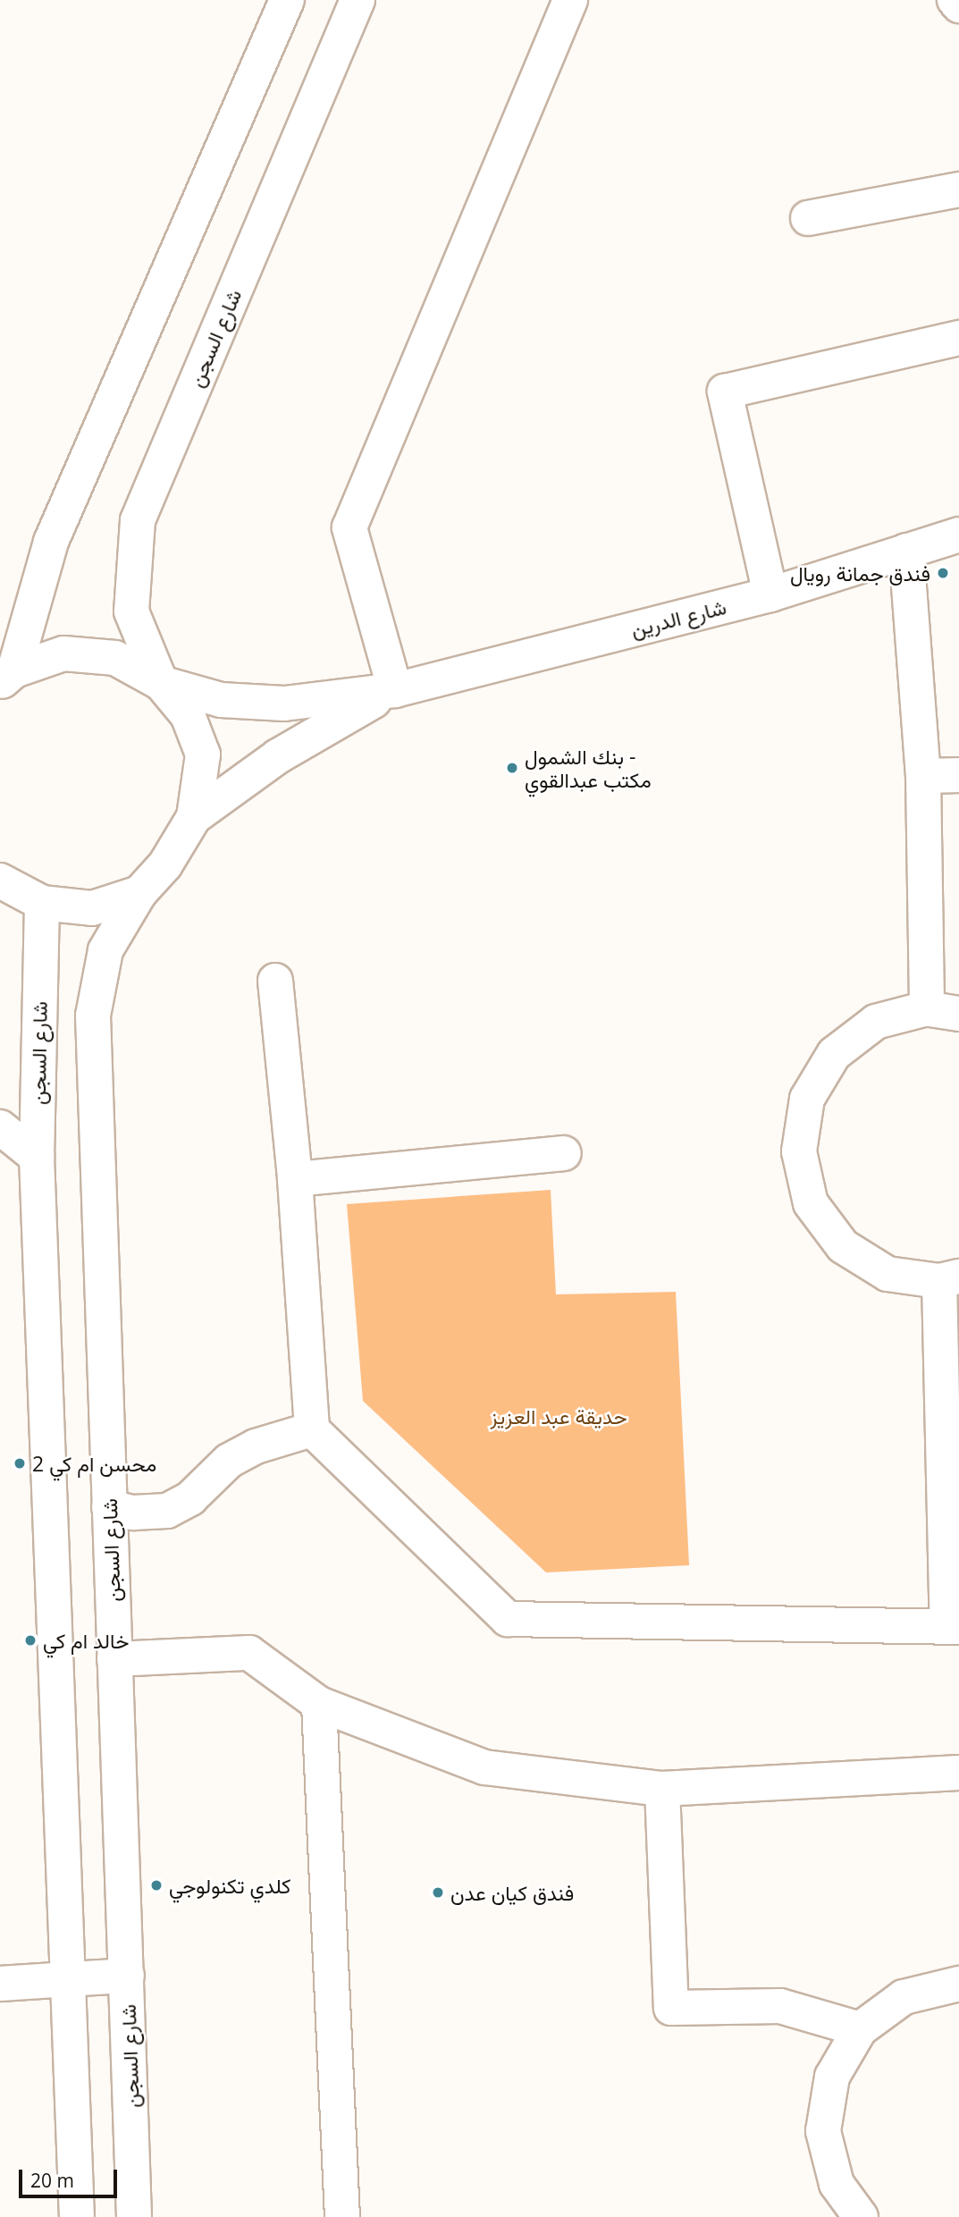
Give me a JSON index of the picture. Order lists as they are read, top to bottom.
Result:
{
  "streets": {
    "street": ["شارع السجن", "شارع الدرين"]
  },
  "crossings": [
    ["شارع السجن", "شارع الدرين"]
  ],
  "parks": ["حديقة عبد العزيز"],
  "places": [
    "فندق جمانة رويال",
    "بنك الشمول - مكتب عبدالقوي",
    "محسن ام كي 2",
    "خالد ام كي",
    "كلدي تكنولوجي",
    "فندق كيان عدن"
  ],
  "scale_bar": "20 m"
}
